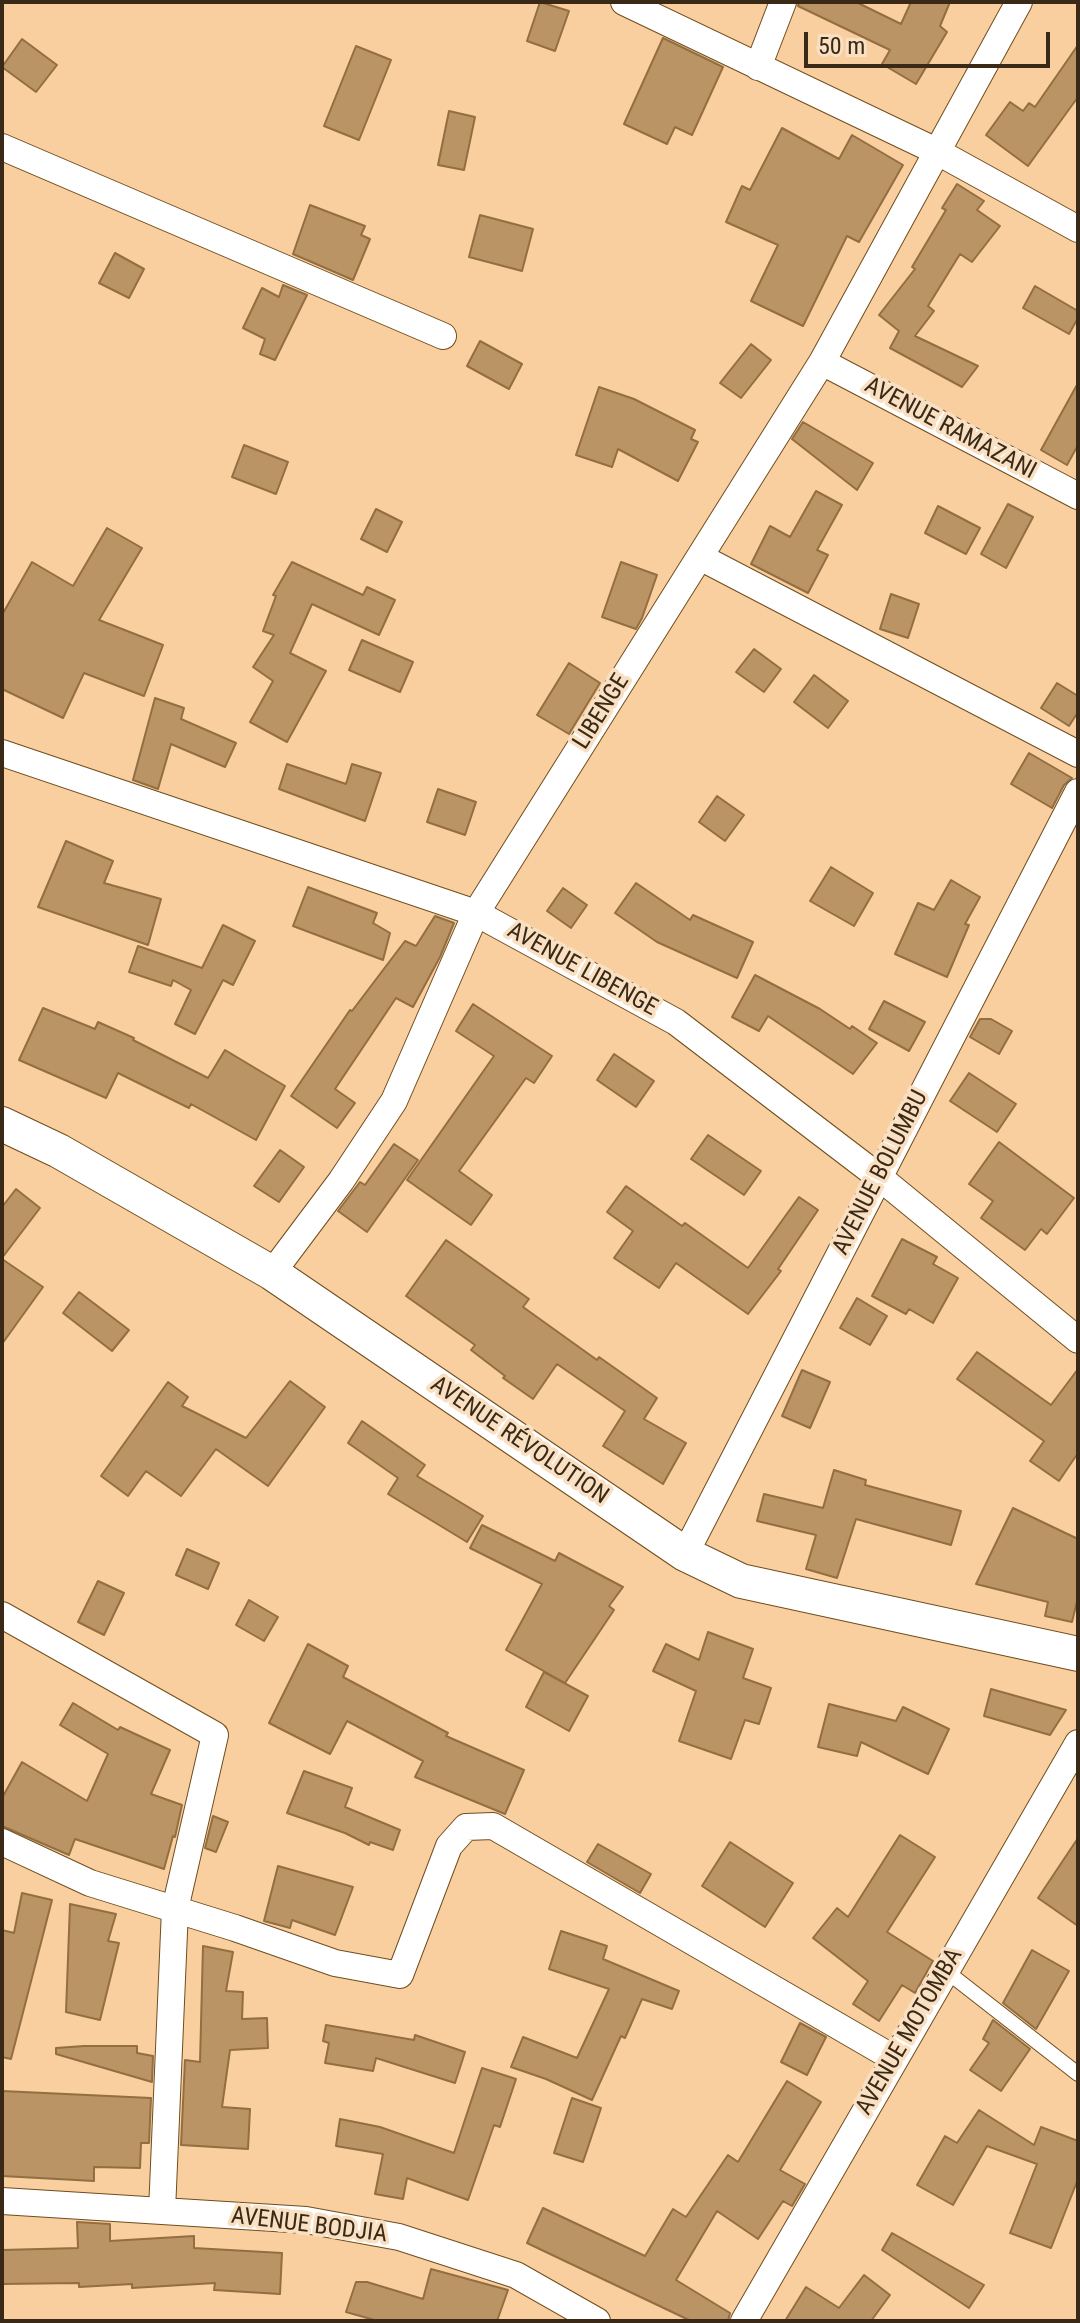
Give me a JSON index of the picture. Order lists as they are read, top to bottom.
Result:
{
  "streets": {
    "street": [
      "AVENUE RAMAZANI",
      "LIBENGE",
      "AVENUE LIBENGE",
      "AVENUE BOLUMBU",
      "AVENUE RÉVOLUTION",
      "AVENUE MOTOMBA",
      "AVENUE BODJIA"
    ]
  },
  "crossings": [
    ["AVENUE RAMAZANI", "LIBENGE"],
    ["LIBENGE", "AVENUE LIBENGE"],
    ["LIBENGE", "AVENUE RÉVOLUTION"],
    ["AVENUE LIBENGE", "AVENUE BOLUMBU"],
    ["AVENUE BOLUMBU", "AVENUE RÉVOLUTION"]
  ],
  "scale_bar": "50 m"
}
